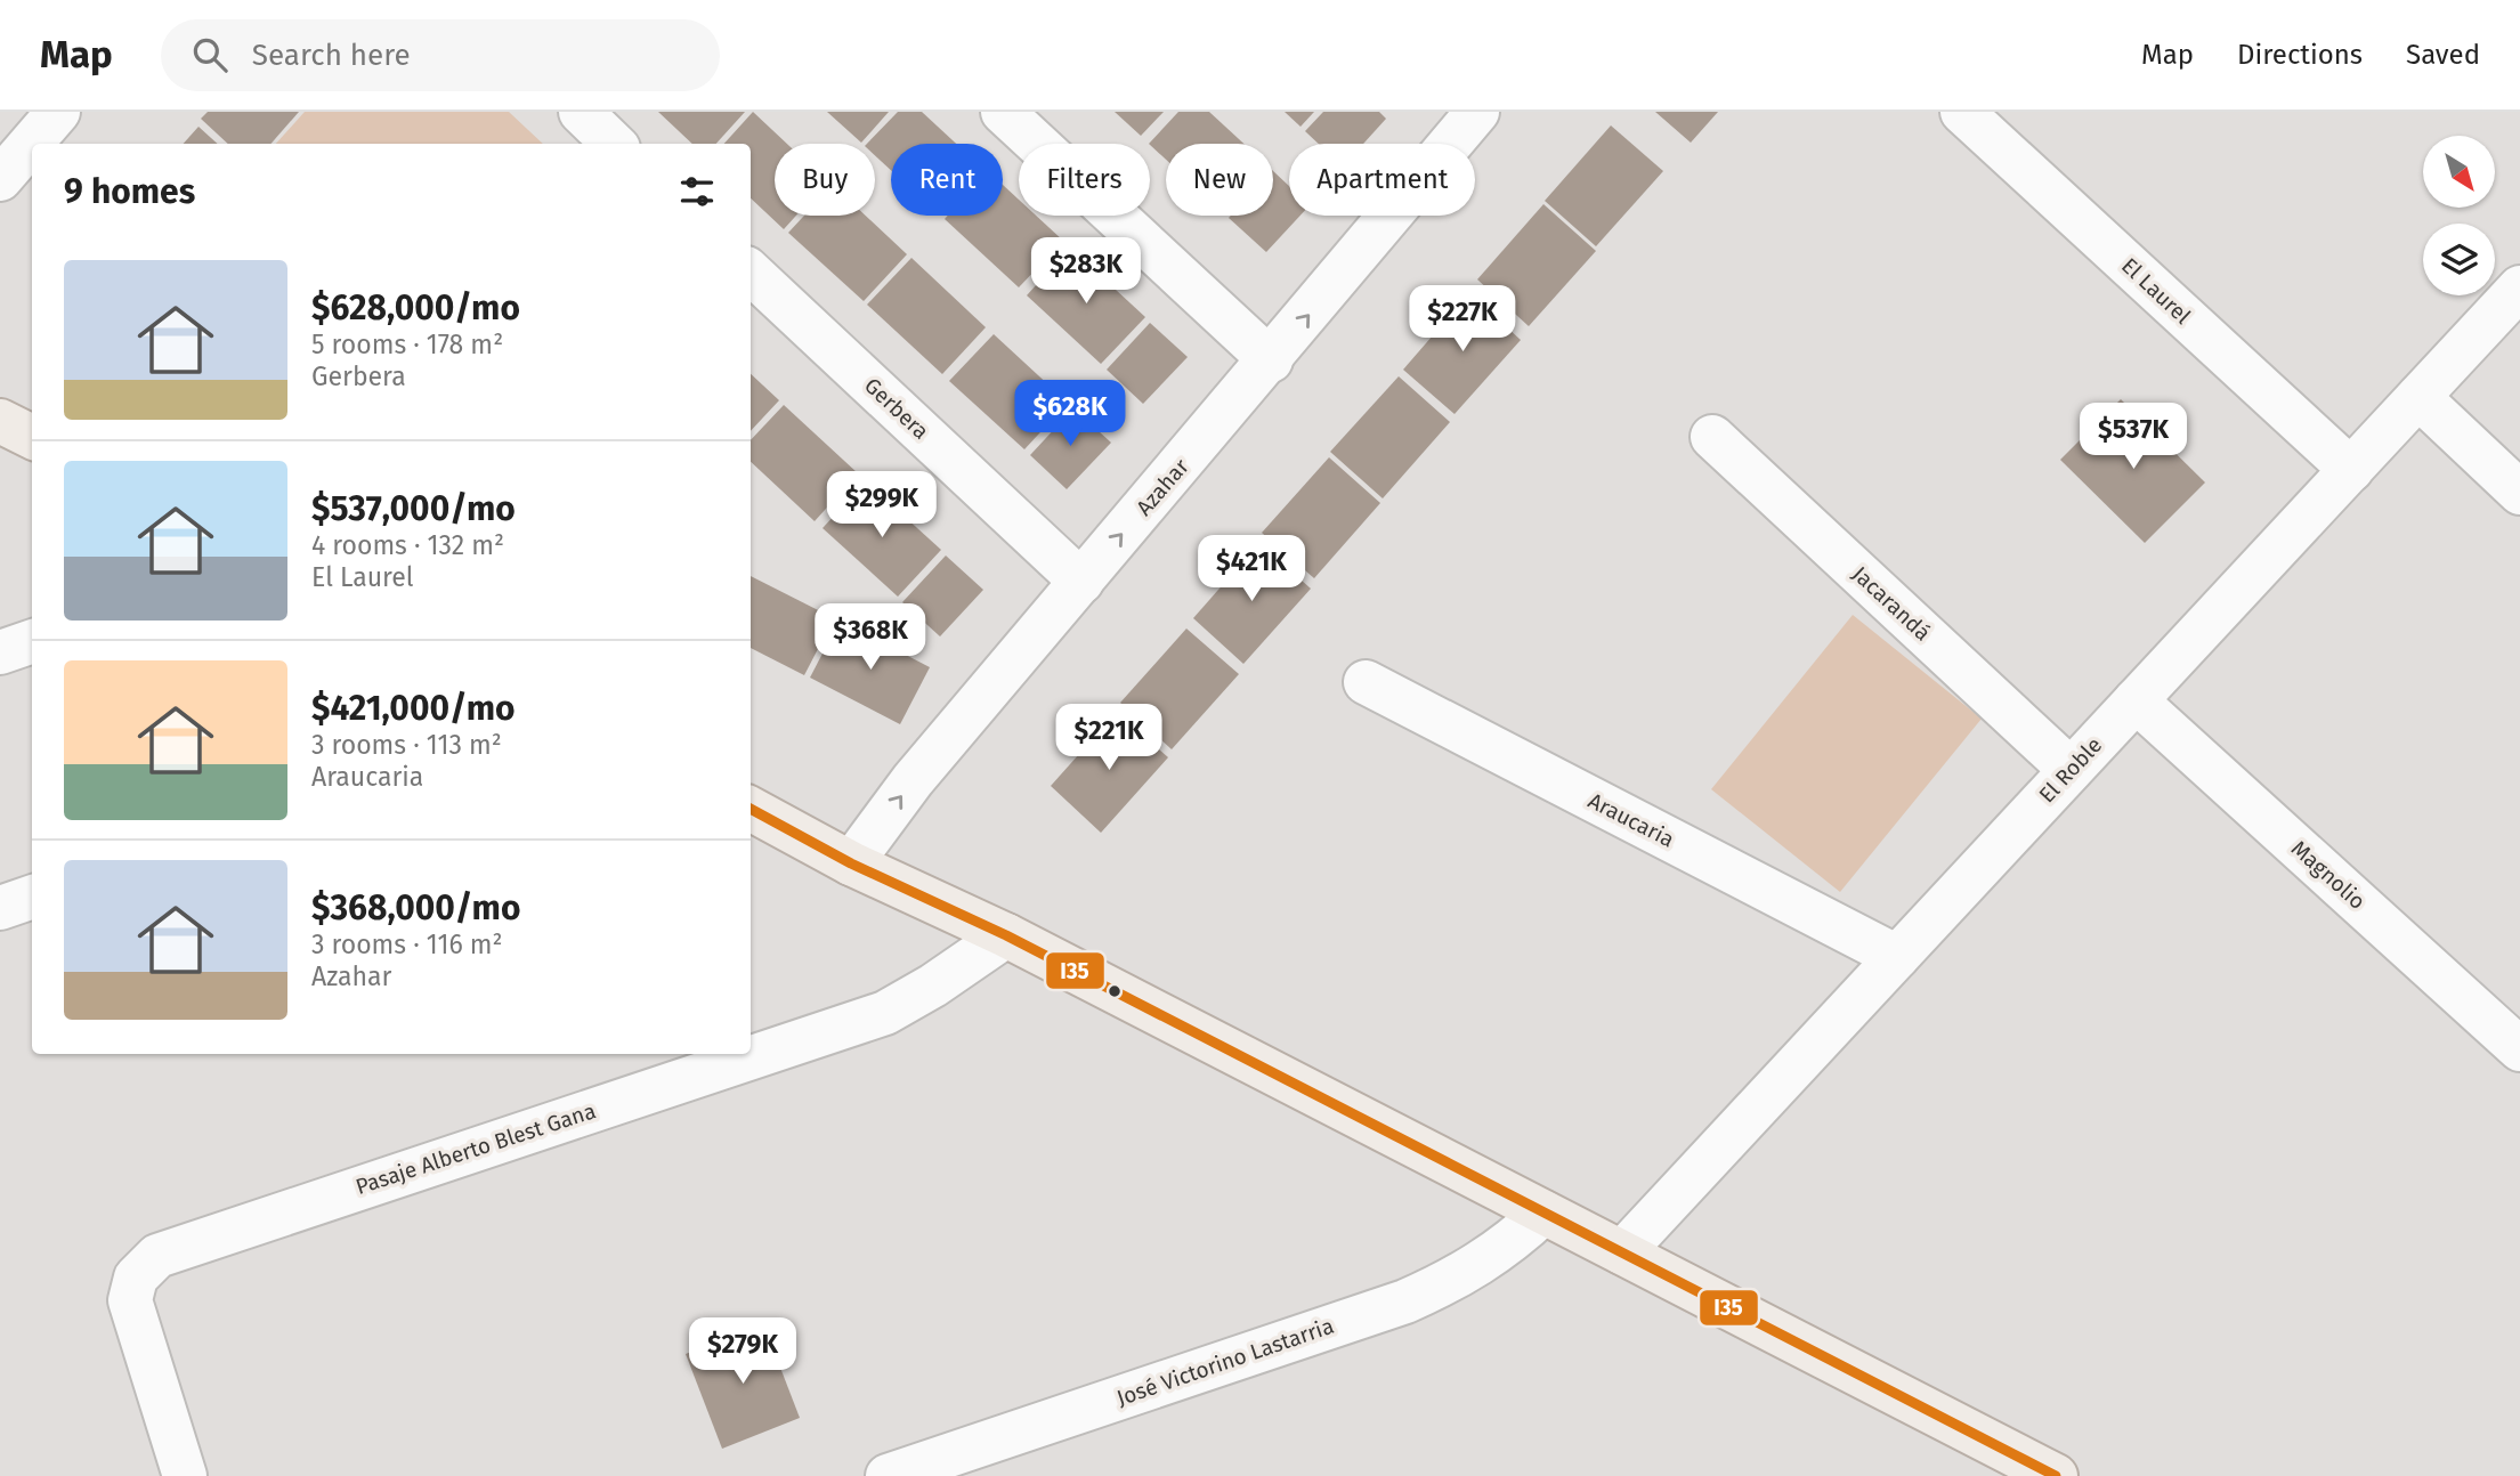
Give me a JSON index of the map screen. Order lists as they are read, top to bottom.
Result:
{
  "streets": {
    "street": [
      "El Laurel",
      "Gerbera",
      "Azahar",
      "Jacarandá",
      "El Roble",
      "Araucaria",
      "Magnolio",
      "Pasaje Alberto Blest Gana",
      "José Victorino Lastarria"
    ]
  },
  "crossings": [
    ["El Laurel", "El Roble"],
    ["Gerbera", "Azahar"],
    ["Jacarandá", "El Roble"],
    ["El Roble", "Araucaria"],
    ["El Roble", "Magnolio"]
  ],
  "one_way": ["Azahar"],
  "lines": ["transit line I35"],
  "north": "bottom right",
  "page": {
    "header": "Map",
    "search": "Search here",
    "nav": ["Map", "Directions", "Saved"],
    "chip": [
      "Buy",
      "Rent",
      "Filters",
      "New",
      "Apartment"
    ],
    "heading": "9 homes",
    "price": [
      "$283K",
      "$227K",
      "$628K",
      "$537K",
      "$299K",
      "$421K",
      "$368K",
      "$221K",
      "$279K"
    ],
    "list": [
      {
        "name": "$628,000/mo",
        "note": "5 rooms · 178 m² · Gerbera"
      },
      {
        "name": "$537,000/mo",
        "note": "4 rooms · 132 m² · El Laurel"
      },
      {
        "name": "$421,000/mo",
        "note": "3 rooms · 113 m² · Araucaria"
      },
      {
        "name": "$368,000/mo",
        "note": "3 rooms · 116 m² · Azahar"
      }
    ]
  }
}
